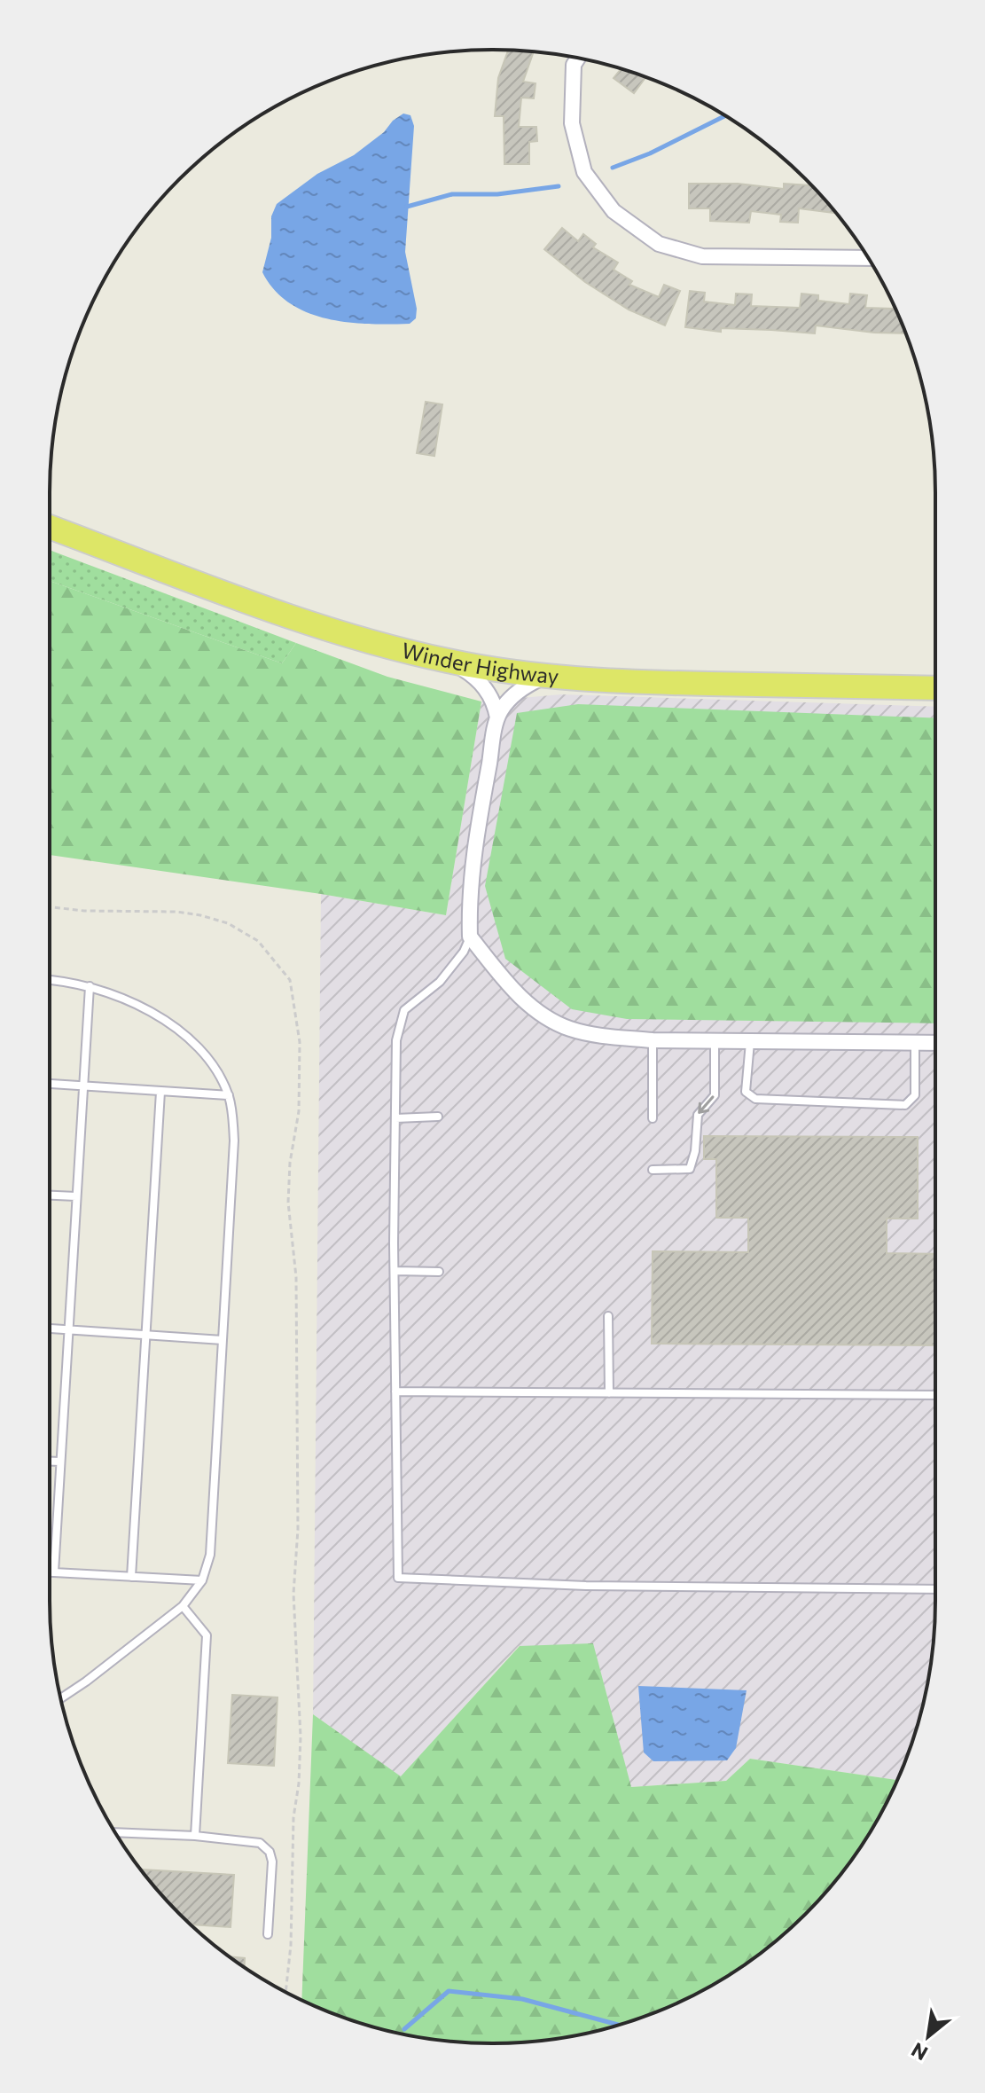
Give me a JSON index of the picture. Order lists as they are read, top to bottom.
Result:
{
  "streets": {
    "main road": ["Winder Highway"]
  },
  "north": "bottom left"
}
